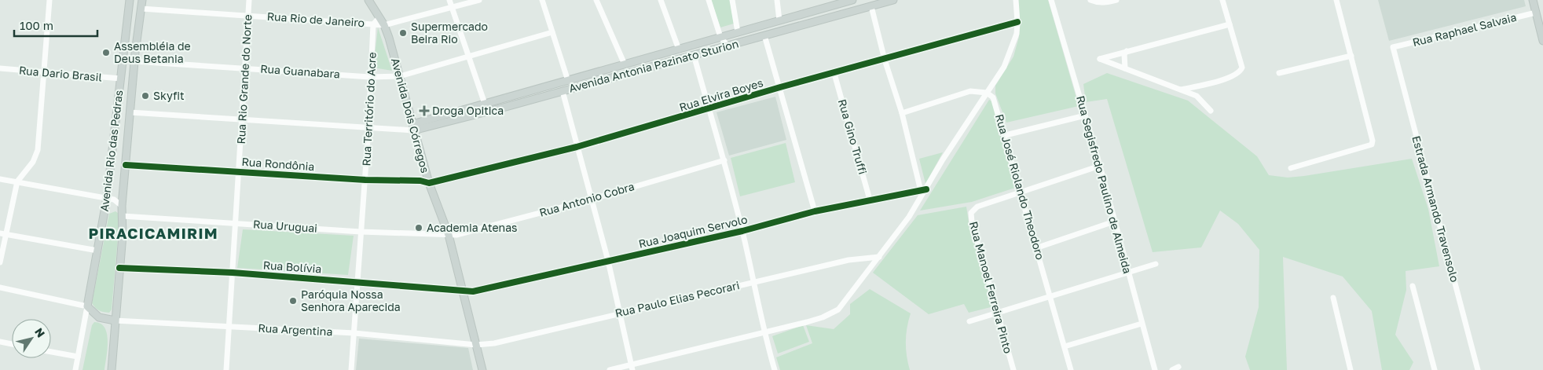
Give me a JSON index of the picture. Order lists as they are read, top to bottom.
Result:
{
  "streets": {
    "main road": ["Avenida Antonia Pazinato Sturion", "Avenida Dois Córregos", "Avenida Rio das Pedras"],
    "street": [
      "Rua Rio de Janeiro",
      "Rua Raphael Salvaia",
      "Rua Guanabara",
      "Rua Dario Brasil",
      "Rua Rio Grande do Norte",
      "Rua Elvira Boyes",
      "Rua Território do Acre",
      "Rua Gino Truffi",
      "Rua Rondônia",
      "Rua Segisfredo Paulino de Almeida",
      "Rua José Riolando Theodoro",
      "Rua Antonio Cobra",
      "Estrada Armando Travensolo",
      "Rua Uruguai",
      "Rua Joaquim Servolo",
      "Rua Bolívia",
      "Rua Manoel Ferreira Pinto",
      "Rua Paulo Elias Pecorari",
      "Rua Argentina"
    ]
  },
  "crossings": [
    ["Rua Rio de Janeiro", "Rua Rio Grande do Norte"],
    ["Rua Rio de Janeiro", "Rua Território do Acre"],
    ["Rua Rio de Janeiro", "Avenida Rio das Pedras"],
    ["Rua Raphael Salvaia", "Estrada Armando Travensolo"],
    ["Avenida Antonia Pazinato Sturion", "Avenida Dois Córregos"],
    ["Rua Guanabara", "Rua Rio Grande do Norte"],
    ["Rua Guanabara", "Rua Território do Acre"],
    ["Rua Guanabara", "Avenida Dois Córregos"],
    ["Rua Guanabara", "Avenida Rio das Pedras"],
    ["Rua Dario Brasil", "Avenida Rio das Pedras"],
    ["Rua Rio Grande do Norte", "Rua Rondônia"],
    ["Rua Rio Grande do Norte", "Rua Uruguai"],
    ["Rua Rio Grande do Norte", "Rua Bolívia"],
    ["Rua Rio Grande do Norte", "Rua Argentina"],
    ["Rua Elvira Boyes", "Avenida Dois Córregos"],
    ["Rua Elvira Boyes", "Rua Gino Truffi"],
    ["Rua Elvira Boyes", "Rua Rondônia"],
    ["Rua Território do Acre", "Rua Rondônia"],
    ["Rua Território do Acre", "Rua Uruguai"],
    ["Rua Território do Acre", "Rua Bolívia"],
    ["Rua Território do Acre", "Rua Argentina"],
    ["Avenida Dois Córregos", "Rua Rondônia"],
    ["Avenida Dois Córregos", "Rua Antonio Cobra"],
    ["Avenida Dois Córregos", "Rua Uruguai"],
    ["Avenida Dois Córregos", "Rua Joaquim Servolo"],
    ["Avenida Dois Córregos", "Rua Bolívia"],
    ["Avenida Dois Córregos", "Rua Paulo Elias Pecorari"],
    ["Avenida Dois Córregos", "Rua Argentina"],
    ["Rua Gino Truffi", "Rua Joaquim Servolo"],
    ["Avenida Rio das Pedras", "Rua Rondônia"],
    ["Avenida Rio das Pedras", "Rua Uruguai"],
    ["Avenida Rio das Pedras", "Rua Bolívia"],
    ["Avenida Rio das Pedras", "Rua Argentina"],
    ["Rua José Riolando Theodoro", "Rua Manoel Ferreira Pinto"],
    ["Rua Antonio Cobra", "Rua Uruguai"],
    ["Rua Joaquim Servolo", "Rua Bolívia"],
    ["Rua Paulo Elias Pecorari", "Rua Argentina"]
  ],
  "districts": ["PIRACICAMIRIM"],
  "places": {
    "other": [
      "Supermercado Beira Rio",
      "Assembléia de Deus Betania",
      "Skyfit",
      "Academia Atenas",
      "Paróquia Nossa Senhora Aparecida"
    ],
    "health": ["Droga Opitica"]
  },
  "scale_bar": "100 m",
  "north": "top right"
}
